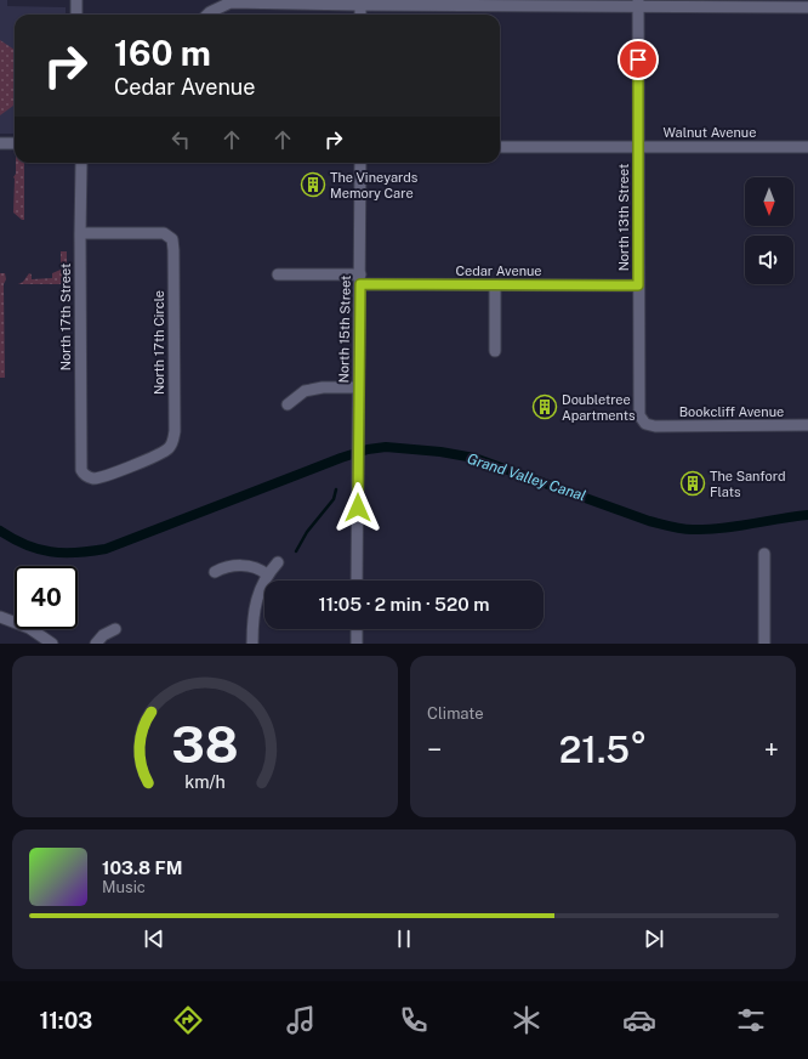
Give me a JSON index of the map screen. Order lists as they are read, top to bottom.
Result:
{
  "streets": {
    "street": [
      "Walnut Avenue",
      "North 13th Street",
      "Cedar Avenue",
      "North 17th Street",
      "North 15th Street",
      "North 17th Circle",
      "Bookcliff Avenue"
    ]
  },
  "crossings": [
    ["Walnut Avenue", "North 13th Street"],
    ["North 13th Street", "Cedar Avenue"],
    ["North 13th Street", "Bookcliff Avenue"],
    ["Cedar Avenue", "North 15th Street"],
    ["North 17th Street", "North 17th Circle"]
  ],
  "water": ["Grand Valley Canal"],
  "places": {
    "building": ["The Vineyards Memory Care", "Doubletree Apartments", "The Sanford Flats"]
  },
  "north": "bottom",
  "page": {
    "turn": ["160 m", "Cedar Avenue"],
    "limit": "40",
    "trip": "11:05 · 2 min · 520 m",
    "tile": "Climate",
    "heat": ["−", "21.5°", "+"],
    "song": ["103.8 FM", "Music"],
    "tabs": "11:03",
    "gauge": ["38", "km/h"]
  }
}
